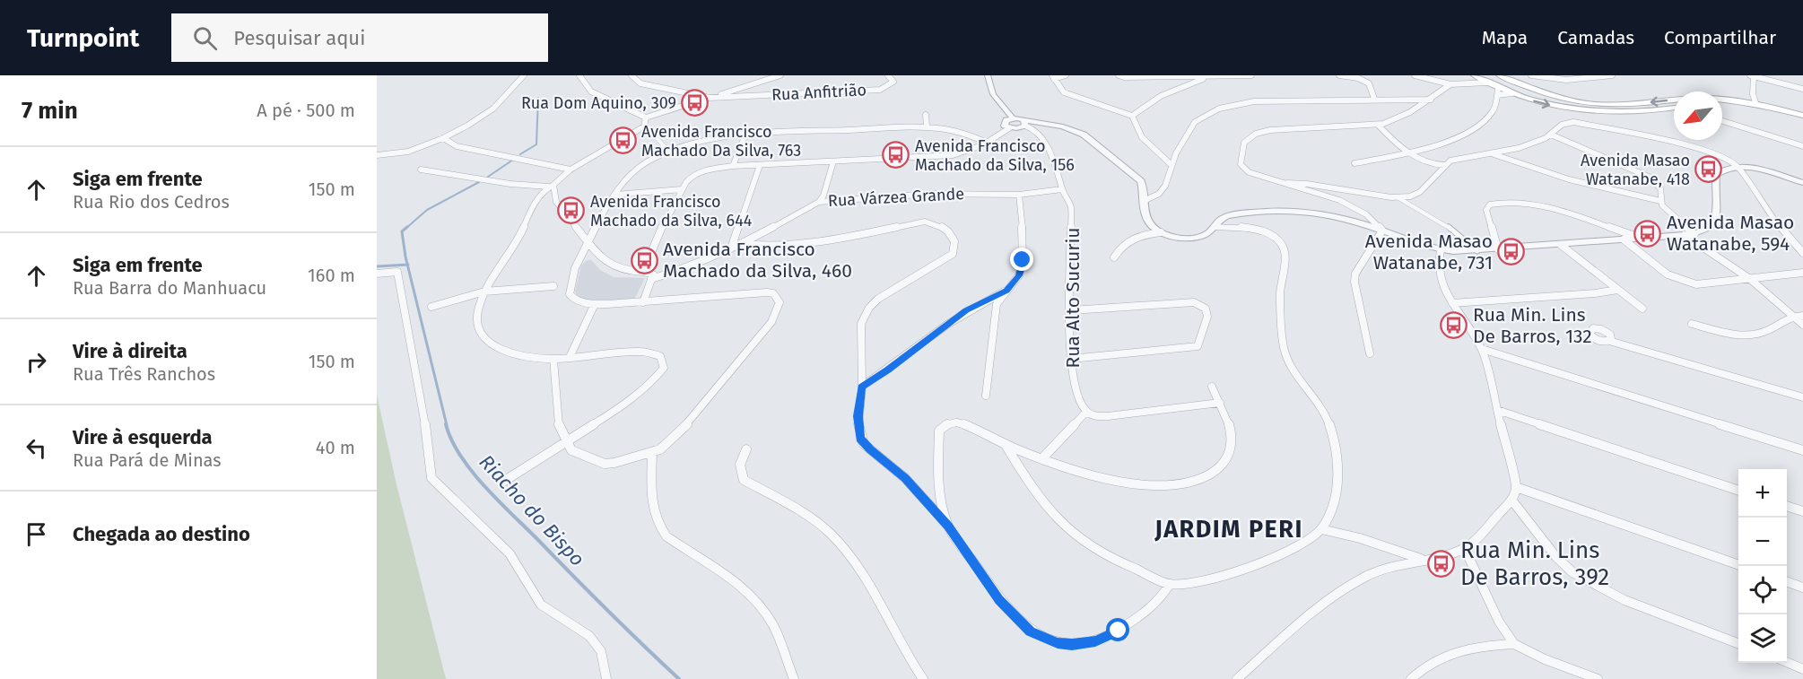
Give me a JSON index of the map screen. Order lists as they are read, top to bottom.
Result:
{
  "streets": {
    "street": ["Rua Anfitrião", "Rua Várzea Grande", "Rua Alto Sucuriu"]
  },
  "crossings": [
    ["Rua Várzea Grande", "Rua Alto Sucuriu"]
  ],
  "districts": ["JARDIM PERI"],
  "water": ["Riacho do Bispo"],
  "places": {
    "bus stop": [
      "Rua Dom Aquino, 309",
      "Avenida Francisco Machado Da Silva, 763",
      "Avenida Francisco Machado da Silva, 156",
      "Avenida Masao Watanabe, 418",
      "Avenida Francisco Machado da Silva, 644",
      "Avenida Masao Watanabe, 594",
      "Avenida Masao Watanabe, 731",
      "Avenida Francisco Machado da Silva, 460",
      "Rua Min. Lins De Barros, 132",
      "Rua Min. Lins De Barros, 392"
    ]
  },
  "north": "bottom left",
  "page": {
    "header": "Turnpoint",
    "search": "Pesquisar aqui",
    "nav": ["Mapa", "Camadas", "Compartilhar"],
    "heading": ["7 min", "A pé · 500 m"],
    "list": [
      ["Siga em frente", "Rua Rio dos Cedros", "150 m"],
      ["Siga em frente", "Rua Barra do Manhuacu", "160 m"],
      ["Vire à direita", "Rua Três Ranchos", "150 m"],
      ["Vire à esquerda", "Rua Pará de Minas", "40 m"],
      "Chegada ao destino"
    ],
    "map_buttons": ["+", "−"]
  }
}
